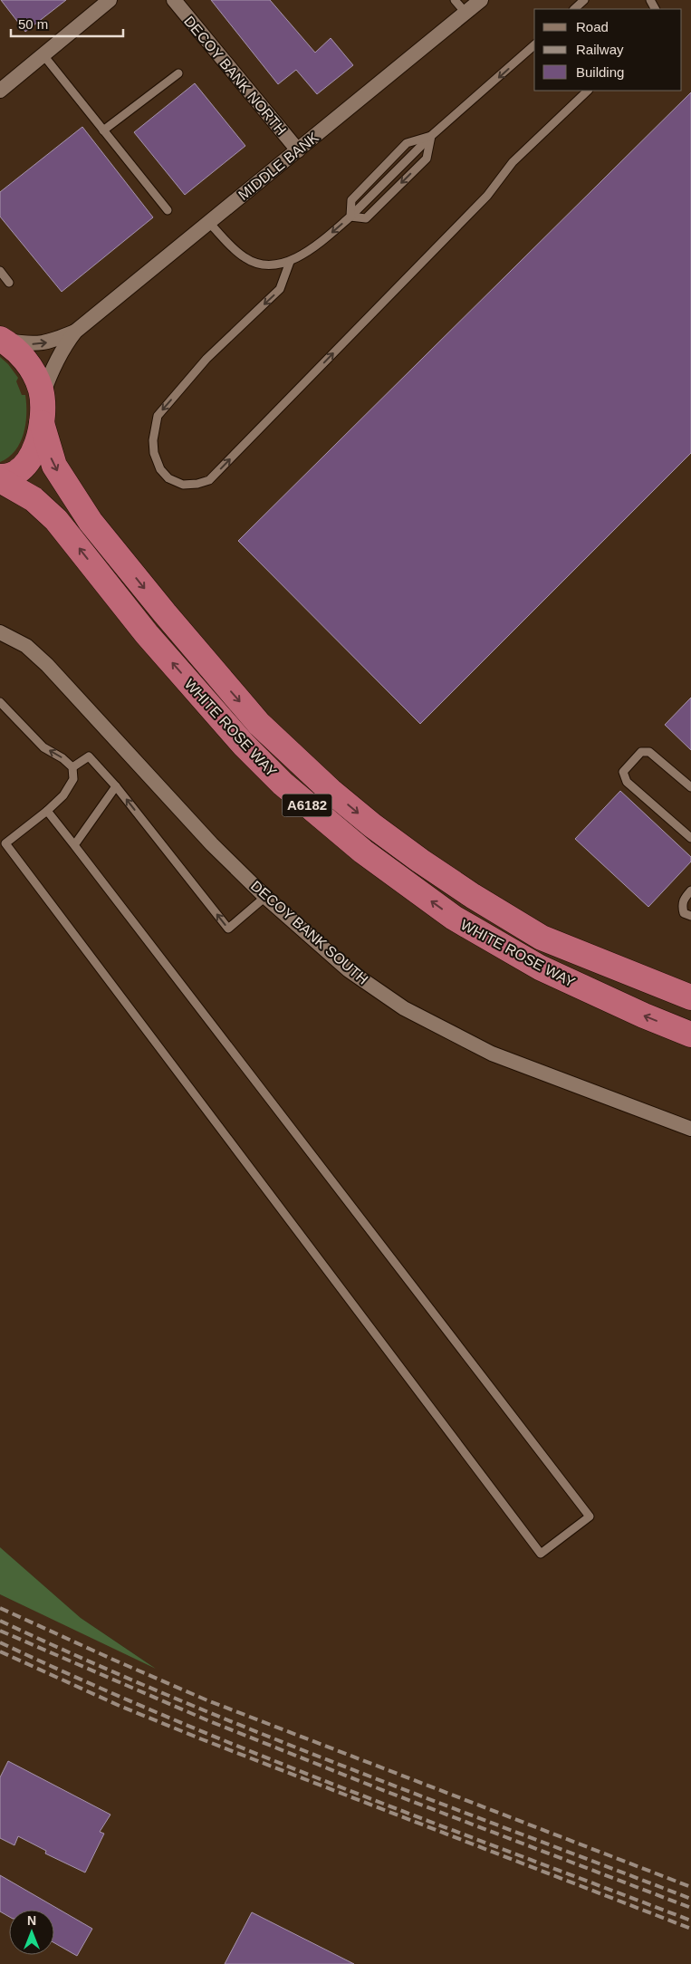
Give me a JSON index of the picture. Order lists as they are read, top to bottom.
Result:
{
  "streets": {
    "highway": ["WHITE ROSE WAY", "A6182"],
    "street": ["DECOY BANK NORTH", "MIDDLE BANK", "DECOY BANK SOUTH"]
  },
  "crossings": [
    ["DECOY BANK NORTH", "MIDDLE BANK"],
    ["MIDDLE BANK", "WHITE ROSE WAY"]
  ],
  "legend": ["Road", "Railway", "Building"],
  "scale_bar": "50 m",
  "north": "top"
}
